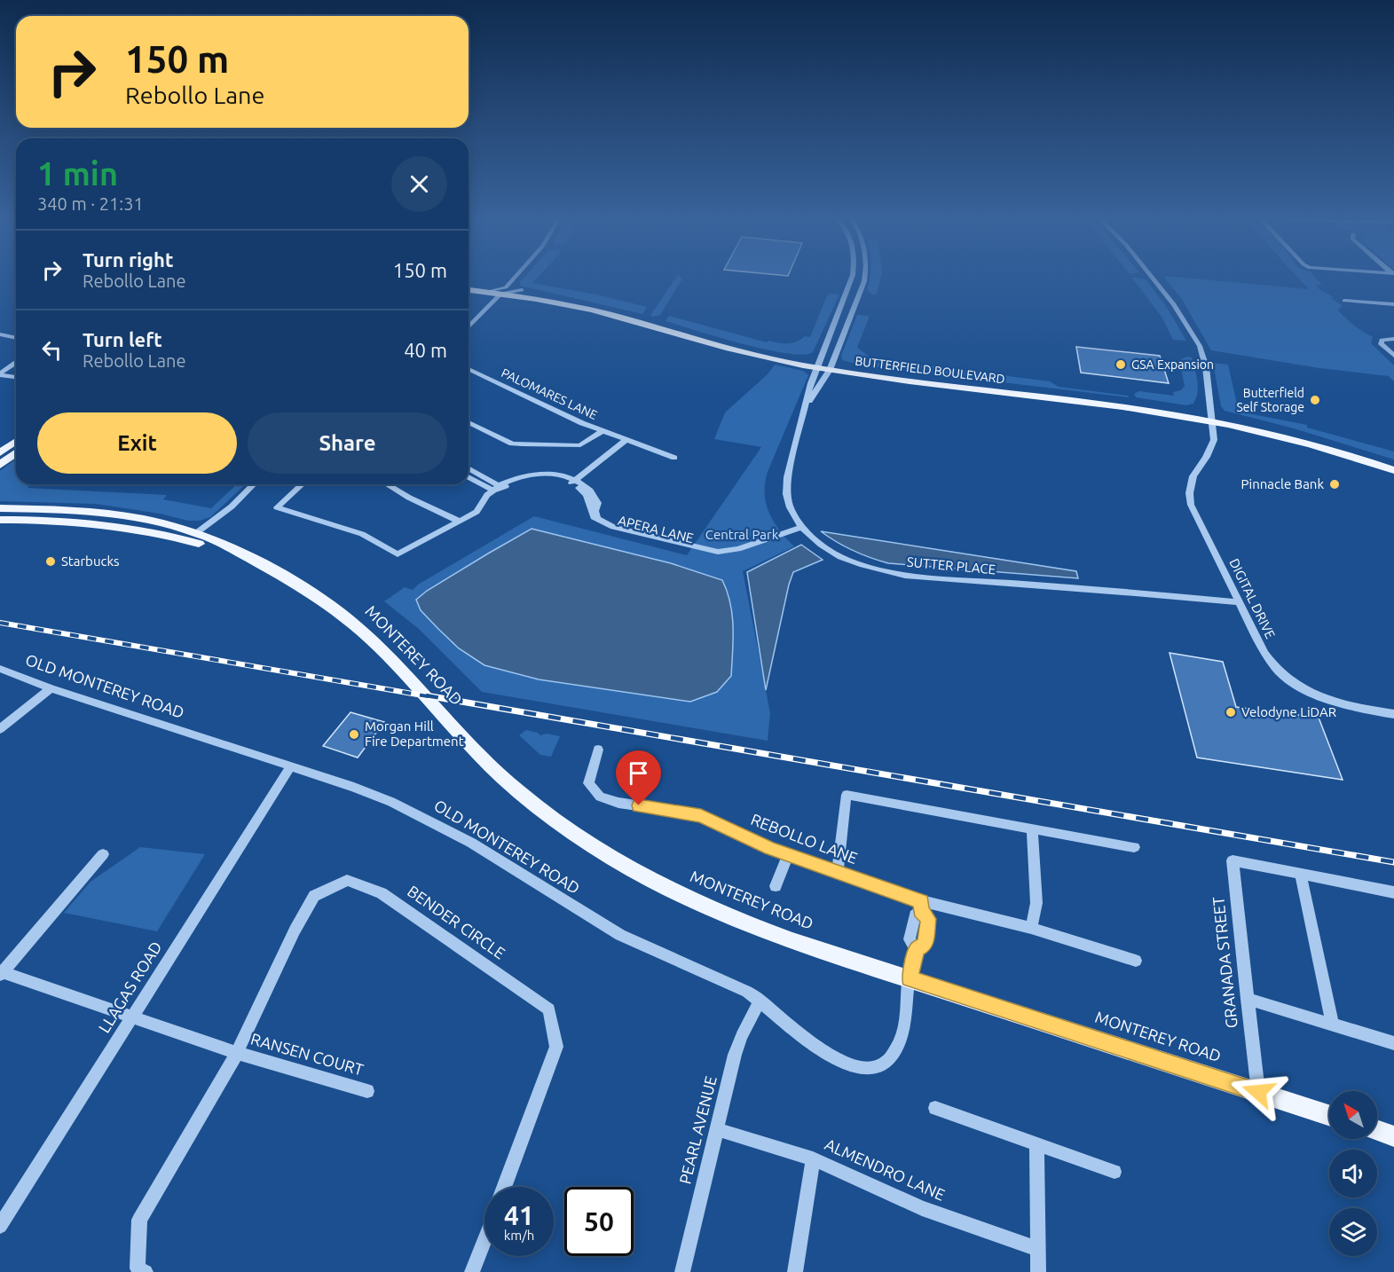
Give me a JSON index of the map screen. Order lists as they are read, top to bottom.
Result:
{
  "streets": {
    "main road": ["BUTTERFIELD BOULEVARD", "MONTEREY ROAD"],
    "street": [
      "PALOMARES LANE",
      "APERA LANE",
      "SUTTER PLACE",
      "DIGITAL DRIVE",
      "OLD MONTEREY ROAD",
      "REBOLLO LANE",
      "BENDER CIRCLE",
      "GRANADA STREET",
      "LLAGAS ROAD",
      "RANSEN COURT",
      "PEARL AVENUE",
      "ALMENDRO LANE"
    ]
  },
  "crossings": [
    ["BUTTERFIELD BOULEVARD", "SUTTER PLACE"],
    ["BUTTERFIELD BOULEVARD", "DIGITAL DRIVE"],
    ["APERA LANE", "SUTTER PLACE"],
    ["SUTTER PLACE", "DIGITAL DRIVE"],
    ["MONTEREY ROAD", "OLD MONTEREY ROAD"],
    ["MONTEREY ROAD", "GRANADA STREET"],
    ["OLD MONTEREY ROAD", "LLAGAS ROAD"],
    ["OLD MONTEREY ROAD", "PEARL AVENUE"],
    ["BENDER CIRCLE", "RANSEN COURT"],
    ["PEARL AVENUE", "ALMENDRO LANE"]
  ],
  "parks": ["Central Park"],
  "places": [
    "GSA Expansion",
    "Butterfield Self Storage",
    "Pinnacle Bank",
    "Starbucks",
    "Velodyne LiDAR",
    "Morgan Hill Fire Department"
  ],
  "north": "top left",
  "page": {
    "turn": ["150 m", "Rebollo Lane"],
    "heading": ["1 min", "340 m · 21:31"],
    "list": [
      {
        "name": "Turn right",
        "note": "Rebollo Lane",
        "value": "150 m"
      },
      {
        "name": "Turn left",
        "note": "Rebollo Lane",
        "value": "40 m"
      }
    ],
    "buttons": ["Exit", "Share"],
    "speed": "41 km/h",
    "limit": "50"
  }
}
